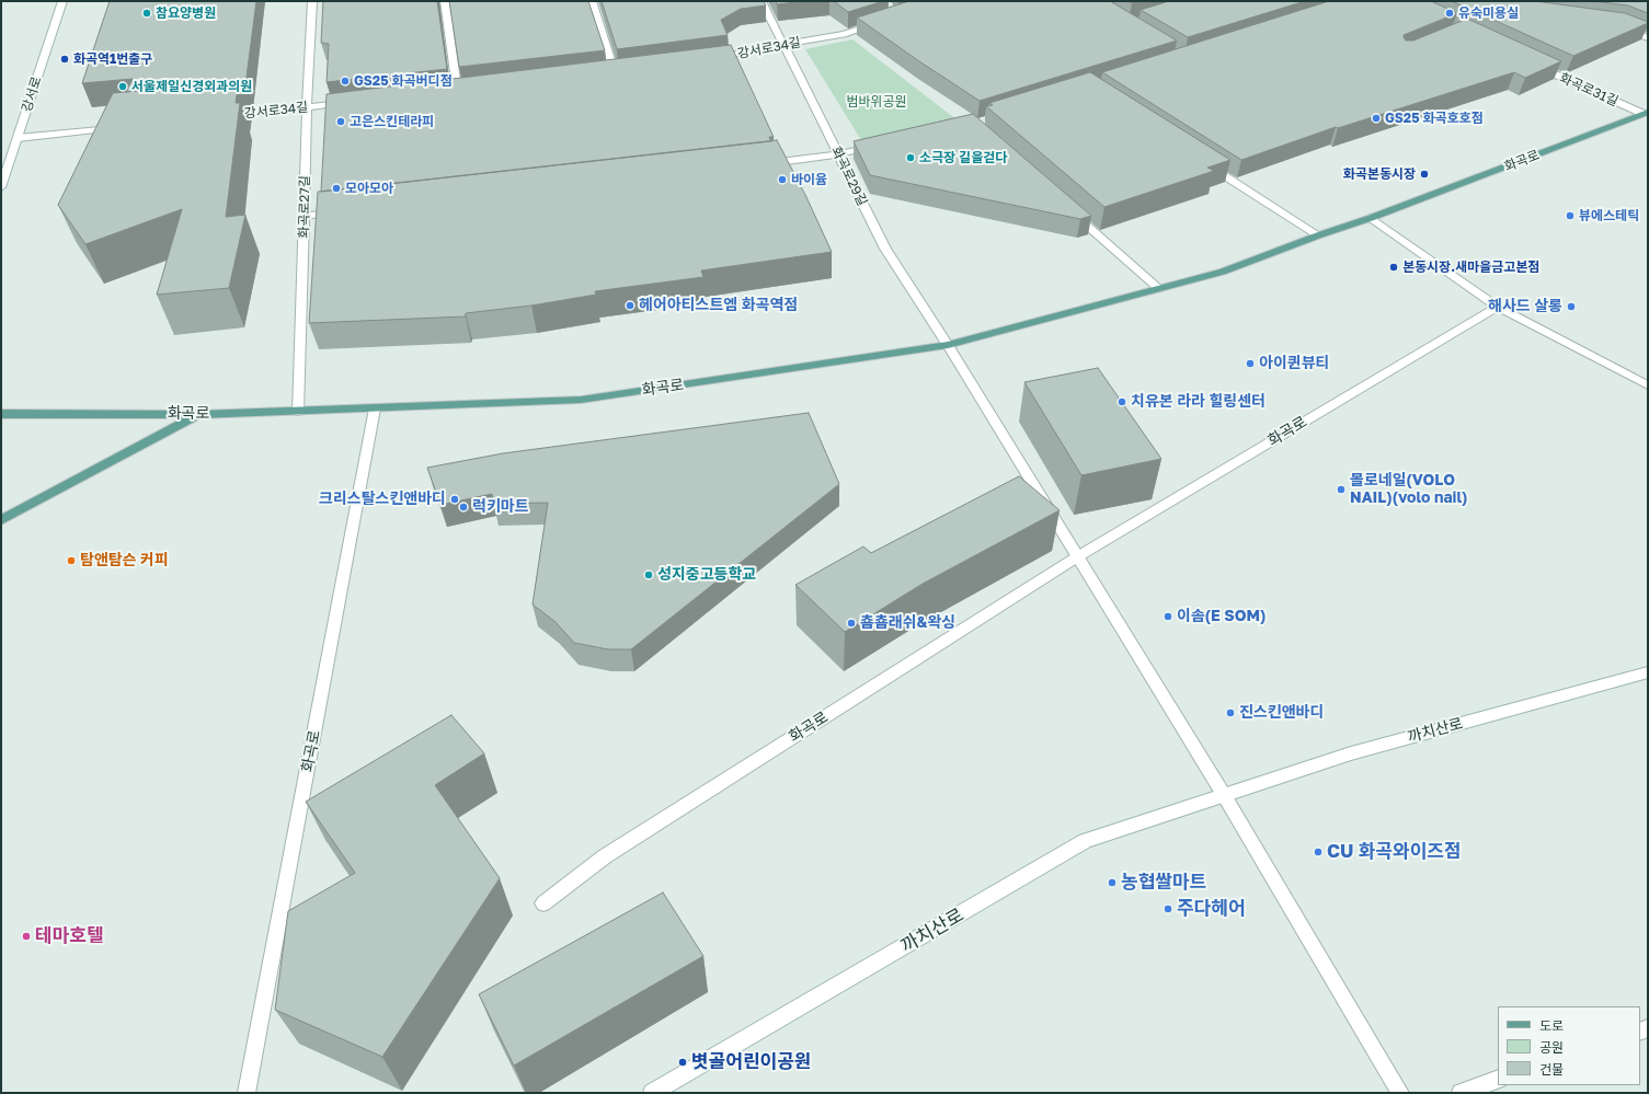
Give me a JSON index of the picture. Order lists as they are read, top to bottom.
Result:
{
  "streets": {
    "main road": ["화곡로"],
    "street": [
      "강서로34길",
      "화곡로31길",
      "강서로",
      "화곡로29길",
      "화곡로27길",
      "까치산로"
    ]
  },
  "crossings": [
    ["강서로34길", "화곡로29길"],
    ["강서로34길", "화곡로27길"],
    ["화곡로31길", "화곡로"],
    ["화곡로", "화곡로29길"],
    ["화곡로", "화곡로27길"]
  ],
  "parks": ["범바위공원"],
  "places": [
    "참요양병원",
    "유숙미용실",
    "화곡역1번출구",
    "GS25 화곡버디점",
    "서울제일신경외과의원",
    "GS25 화곡호호점",
    "고은스킨테라피",
    "소극장 길을걷다",
    "화곡본동시장",
    "바이윰",
    "모아모아",
    "뷰에스테틱",
    "본동시장.새마을금고본점",
    "헤어아티스트엠 화곡역점",
    "해사드 살롱",
    "아이퀸뷰티",
    "치유본 라라 힐링센터",
    "볼로네일(VOLO NAIL)(volo nail)",
    "크리스탈스킨앤바디",
    "럭키마트",
    "탐앤탐슨 커피",
    "성지중고등학교",
    "이솜(E SOM)",
    "춈춈래쉬&왁싱",
    "진스킨앤바디",
    "CU 화곡와이즈점",
    "농협쌀마트",
    "주다헤어",
    "테마호텔",
    "볏골어린이공원"
  ],
  "legend": ["도로", "공원", "건물"]
}
